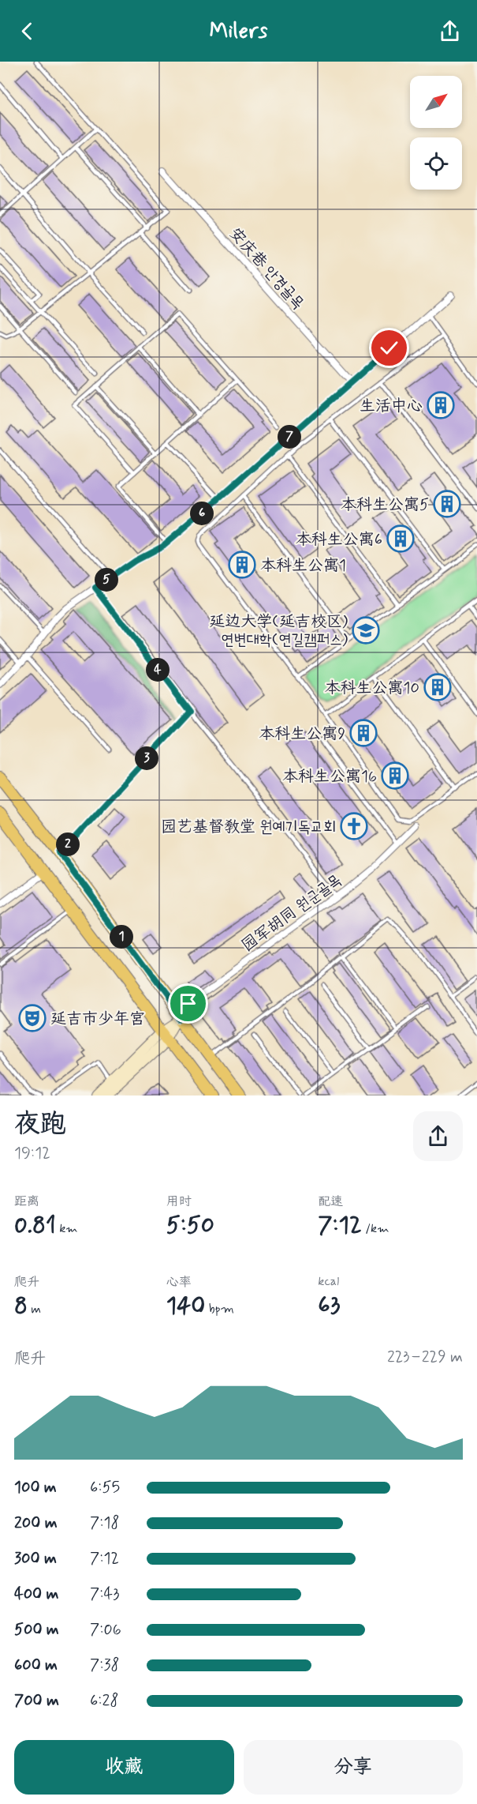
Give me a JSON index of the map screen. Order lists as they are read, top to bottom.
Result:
{
  "streets": {
    "street": ["安庆巷 안경골목", "园军胡同 원군골목"]
  },
  "places": {
    "building": [
      "生活中心",
      "本科生公寓5",
      "本科生公寓6",
      "本科生公寓1",
      "本科生公寓10",
      "本科生公寓9",
      "本科生公寓16"
    ],
    "school or university": ["延边大学(延吉校区) 연변대학(연길캠퍼스)"],
    "church": ["园艺基督教堂 원예기독교회"],
    "theatre": ["延吉市少年宫"]
  },
  "north": "top right",
  "page": {
    "header": "Milers",
    "pins": [
      "7",
      "6",
      "5",
      "4",
      "3",
      "2",
      "1"
    ],
    "heading": ["夜跑", "19:12"],
    "stats": [
      ["距离", "0.81 km"],
      ["用时", "5:50"],
      ["配速", "7:12 /km"],
      ["爬升", "8 m"],
      ["心率", "140 bpm"],
      ["kcal", "63"]
    ],
    "chart": ["爬升", "223–229 m"],
    "list": [
      {
        "name": "100 m",
        "note": "6:55"
      },
      {
        "name": "200 m",
        "note": "7:18"
      },
      {
        "name": "300 m",
        "note": "7:12"
      },
      {
        "name": "400 m",
        "note": "7:43"
      },
      {
        "name": "500 m",
        "note": "7:06"
      },
      {
        "name": "600 m",
        "note": "7:38"
      },
      {
        "name": "700 m",
        "note": "6:28"
      }
    ],
    "buttons": ["收藏", "分享"]
  }
}
